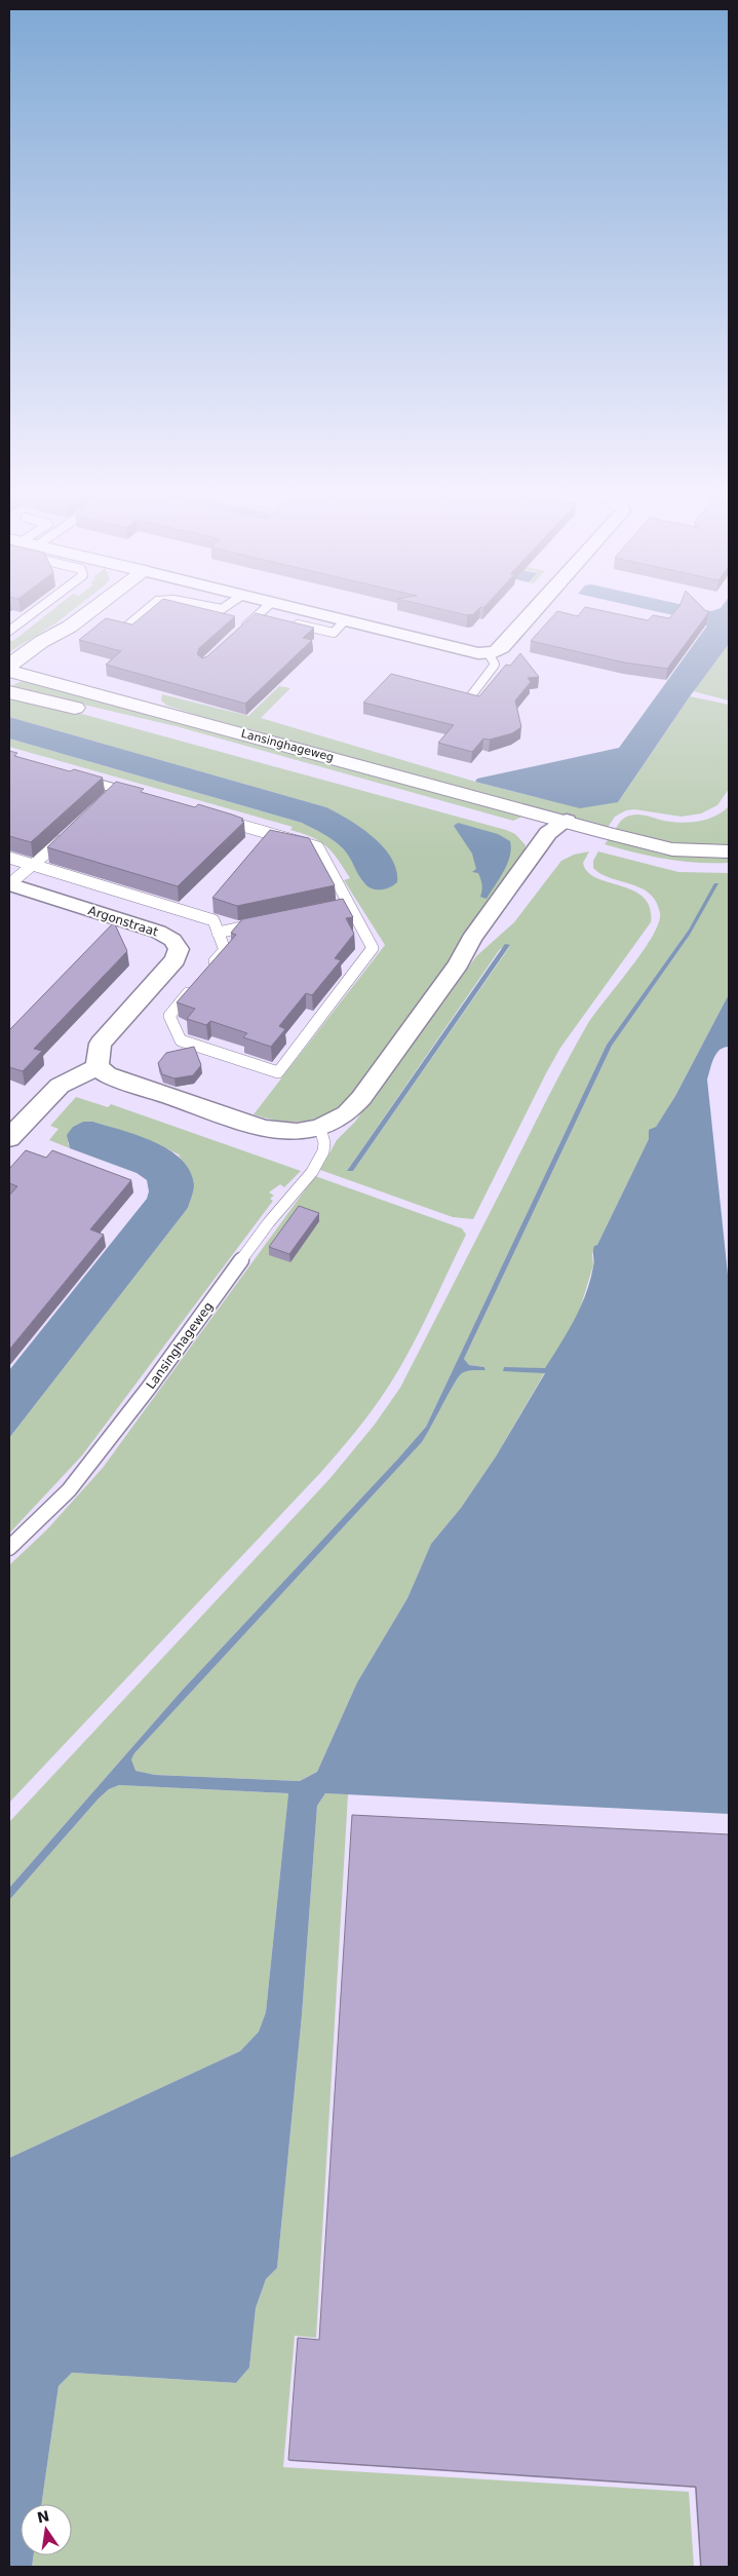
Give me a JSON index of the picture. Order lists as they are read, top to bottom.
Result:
{
  "streets": {
    "street": ["Lansinghageweg", "Argonstraat"]
  },
  "north": "top"
}
